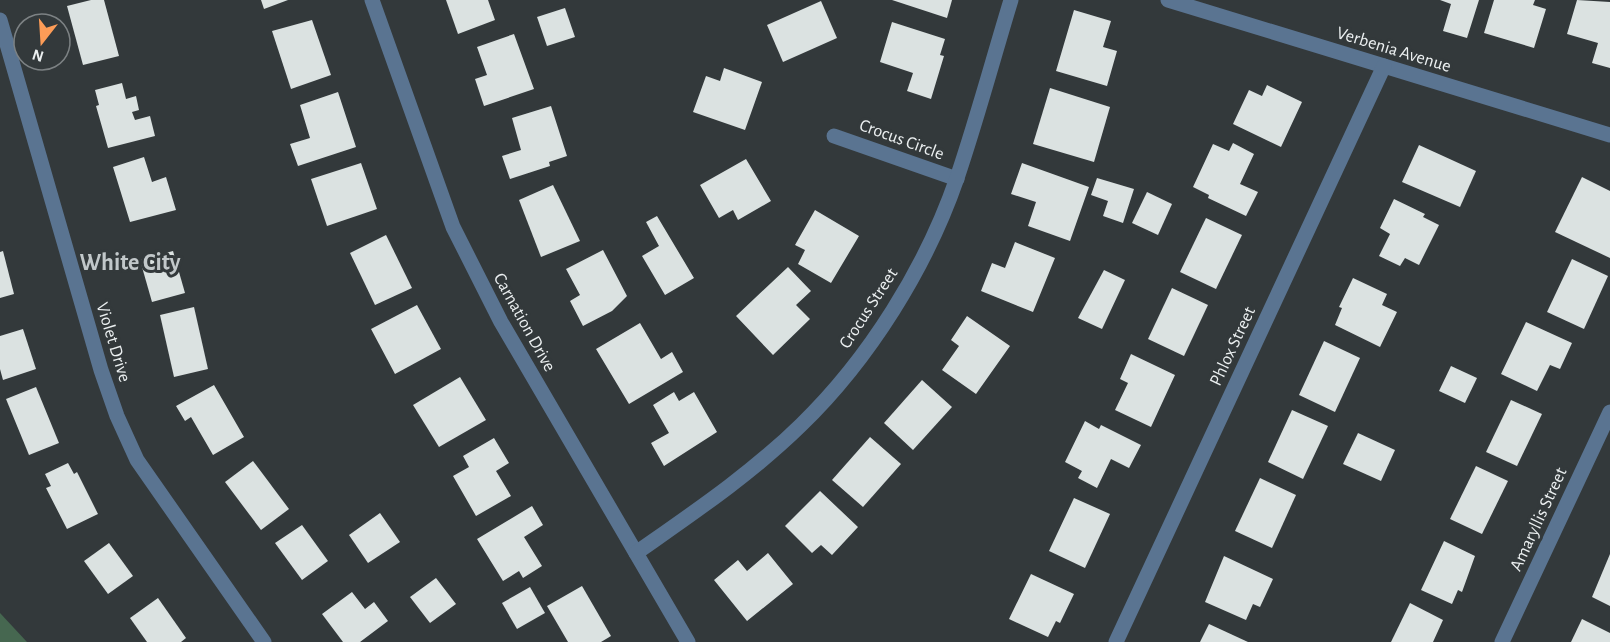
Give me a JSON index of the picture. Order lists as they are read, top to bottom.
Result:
{
  "streets": {
    "street": [
      "Verbenia Avenue",
      "Crocus Circle",
      "Crocus Street",
      "Carnation Drive",
      "Violet Drive",
      "Phlox Street",
      "Amaryllis Street"
    ]
  },
  "crossings": [
    ["Verbenia Avenue", "Phlox Street"],
    ["Crocus Circle", "Crocus Street"],
    ["Crocus Street", "Carnation Drive"]
  ],
  "districts": ["White City"],
  "north": "bottom"
}
